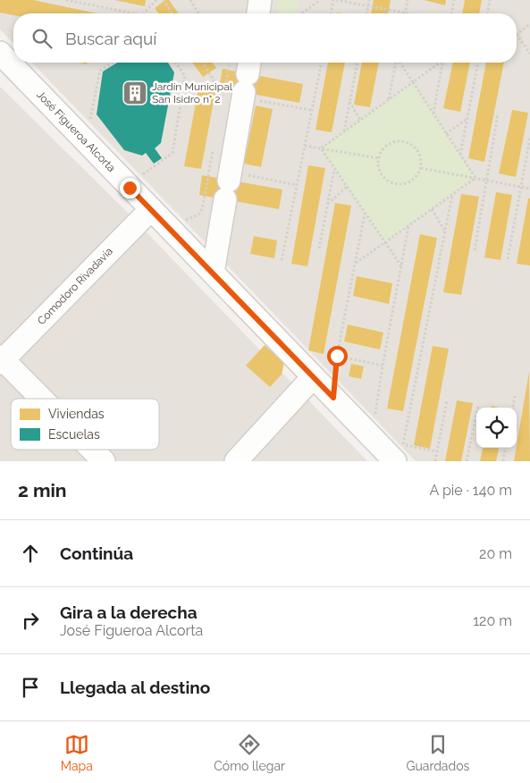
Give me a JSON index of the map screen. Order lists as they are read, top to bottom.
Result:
{
  "streets": {
    "street": ["José Figueroa Alcorta", "Comodoro Rivadavia"]
  },
  "crossings": [
    ["José Figueroa Alcorta", "Comodoro Rivadavia"]
  ],
  "places": {
    "building": ["Jardín Municipal San Isidro n° 2"]
  },
  "legend": ["Viviendas", "Escuelas"],
  "page": {
    "search": "Buscar aquí",
    "heading": ["2 min", "A pie · 140 m"],
    "list": [
      ["Continúa", "20 m"],
      ["Gira a la derecha", "José Figueroa Alcorta", "120 m"],
      "Llegada al destino"
    ],
    "nav": ["Mapa", "Cómo llegar", "Guardados"]
  }
}
